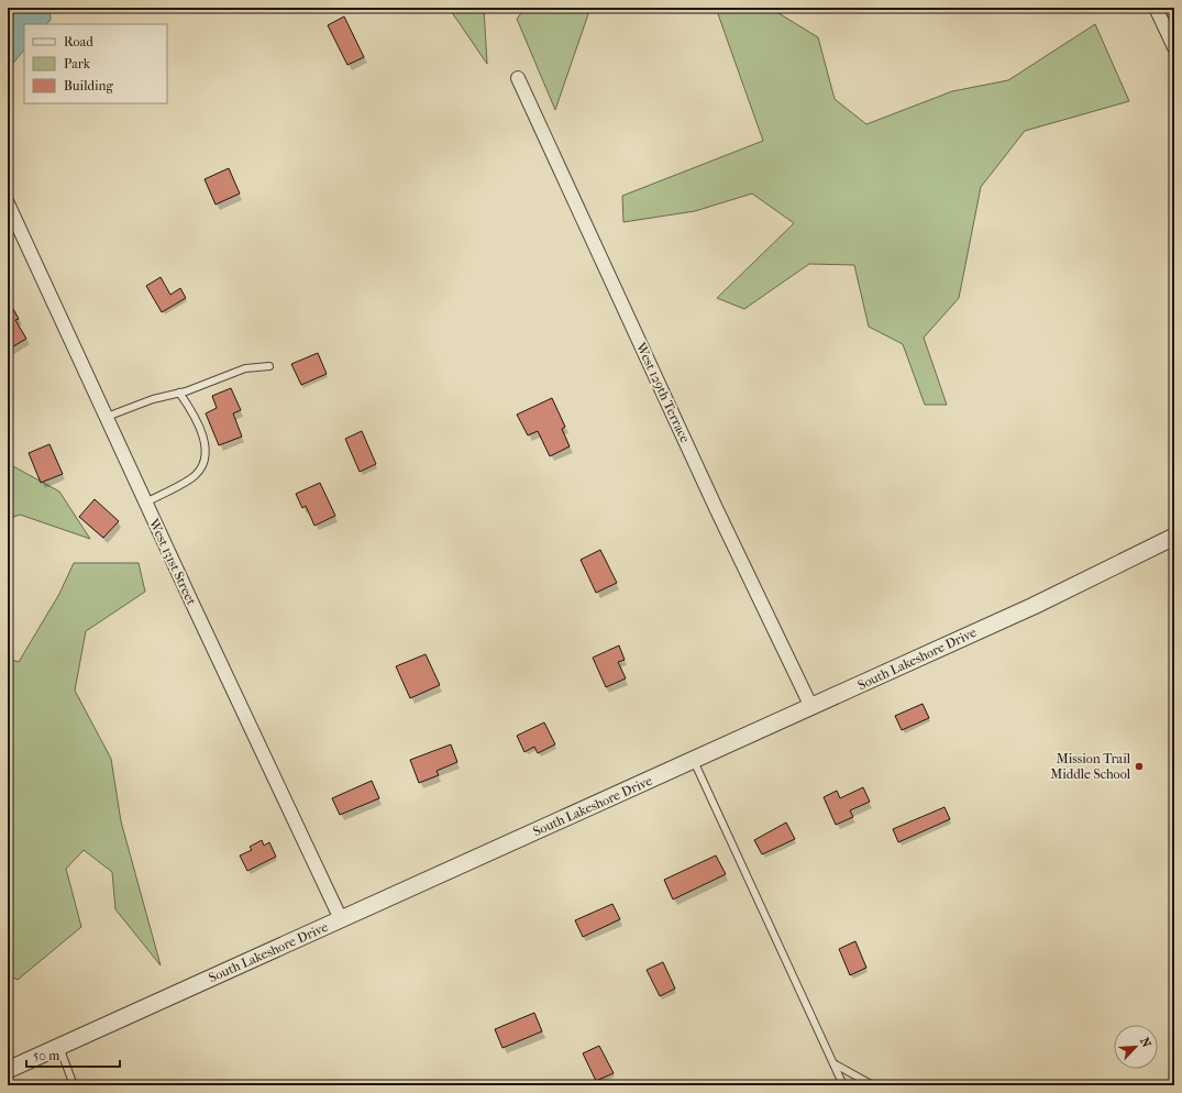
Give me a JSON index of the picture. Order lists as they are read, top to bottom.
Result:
{
  "streets": {
    "street": ["West 129th Terrace", "West 131st Street", "South Lakeshore Drive"]
  },
  "crossings": [
    ["West 129th Terrace", "South Lakeshore Drive"],
    ["West 131st Street", "South Lakeshore Drive"]
  ],
  "places": ["Mission Trail Middle School"],
  "legend": ["Road", "Park", "Building"],
  "scale_bar": "50 m",
  "north": "top right"
}
